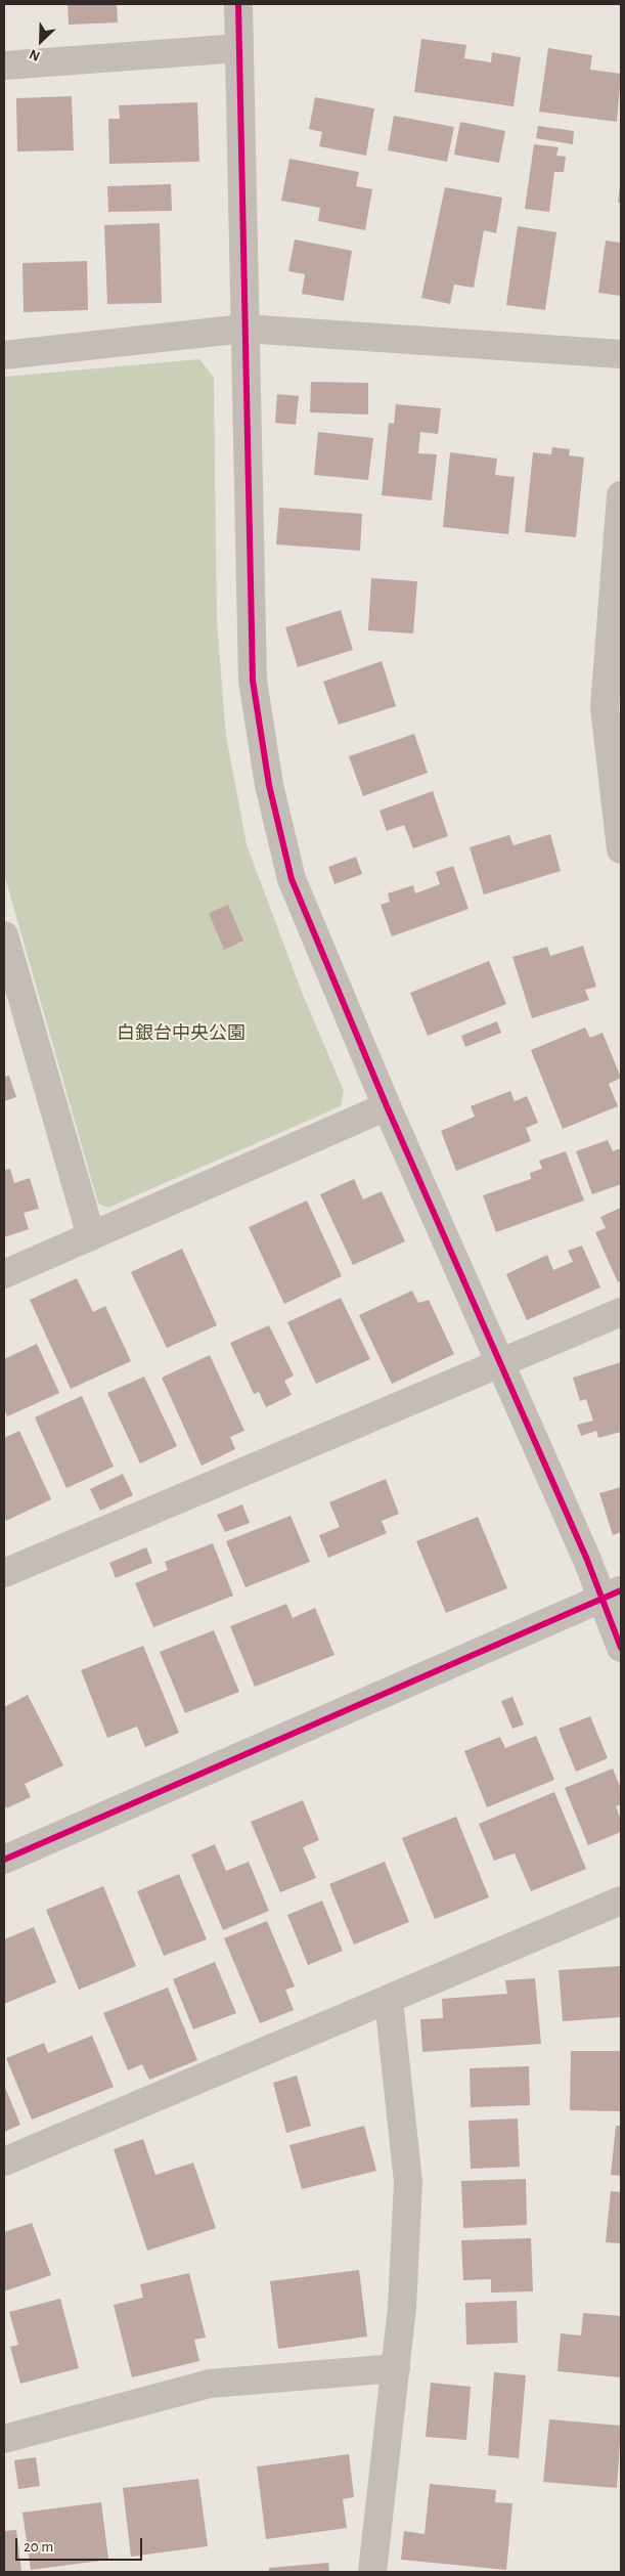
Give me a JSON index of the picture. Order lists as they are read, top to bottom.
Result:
{
  "parks": ["白銀台中央公園"],
  "scale_bar": "20 m",
  "north": "bottom left"
}
